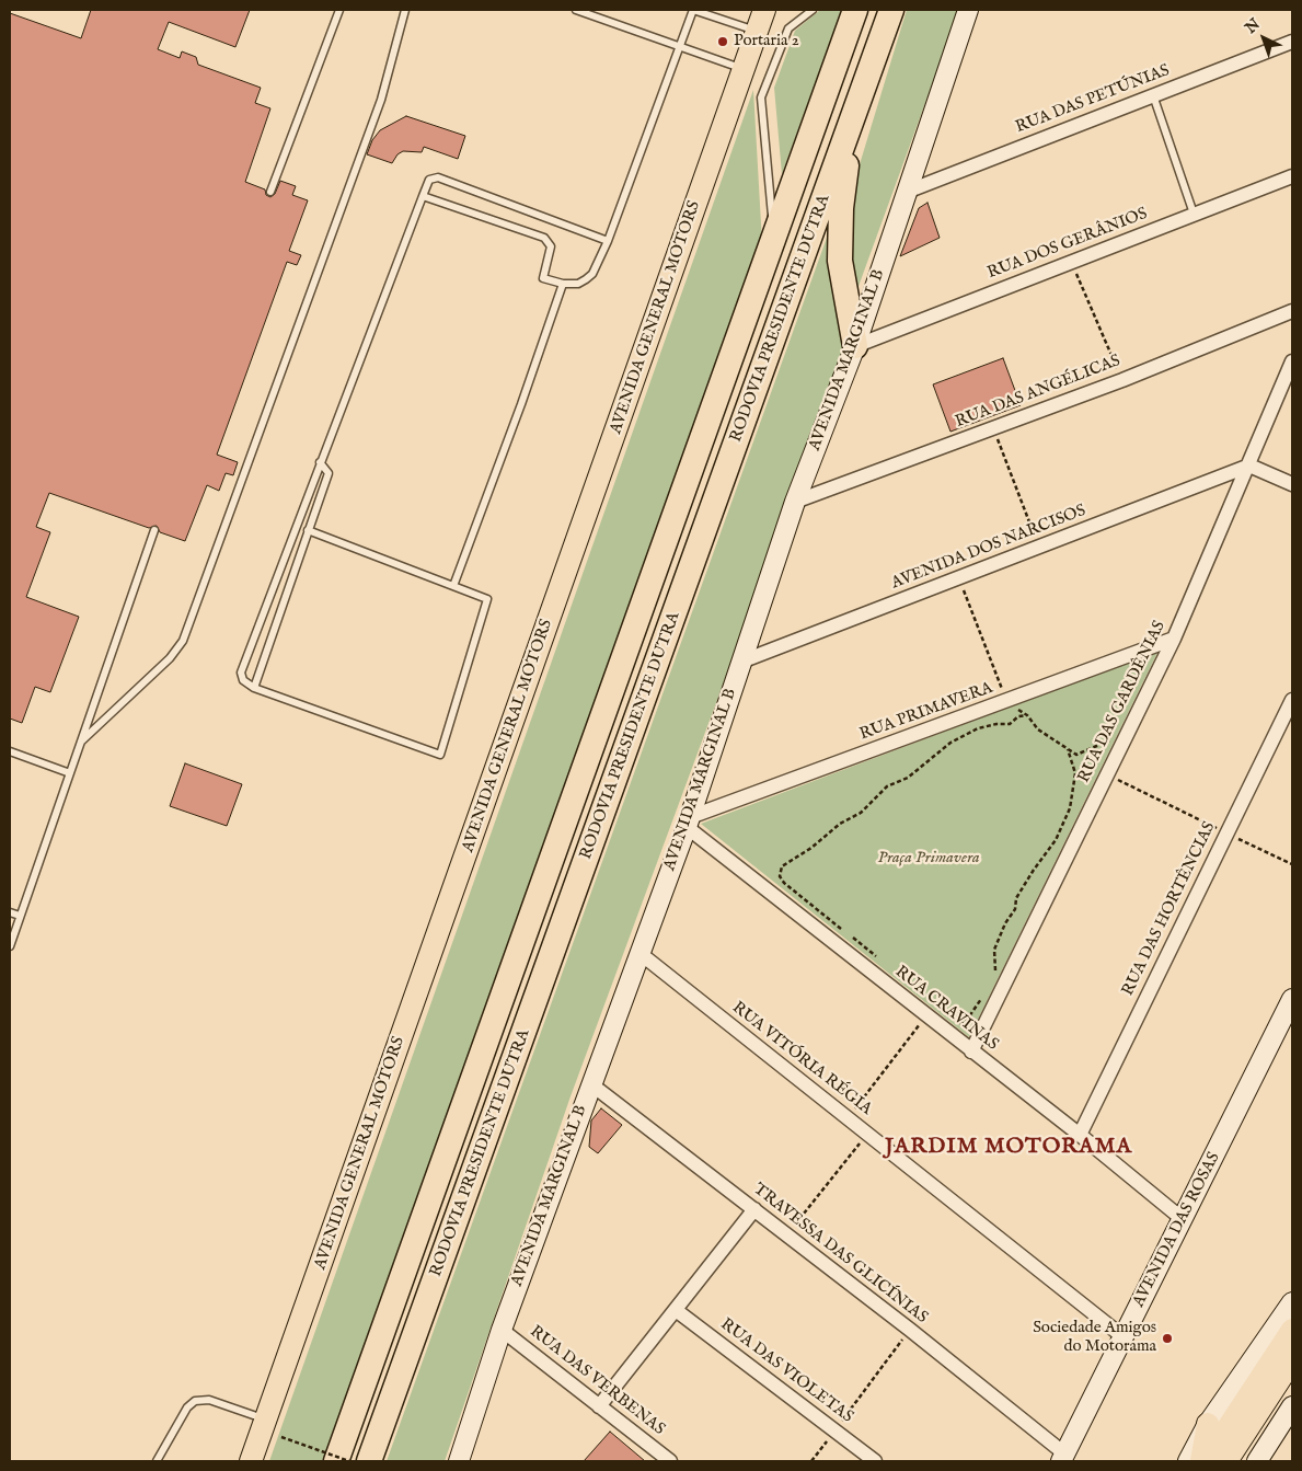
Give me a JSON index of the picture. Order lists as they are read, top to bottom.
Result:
{
  "streets": {
    "highway": ["RODOVIA PRESIDENTE DUTRA"],
    "main road": ["AVENIDA GENERAL MOTORS"],
    "street": [
      "RUA DAS PETÚNIAS",
      "RUA DOS GERÂNIOS",
      "AVENIDA MARGINAL B",
      "RUA DAS ANGÉLICAS",
      "AVENIDA DOS NARCISOS",
      "RUA DAS GARDÊNIAS",
      "RUA PRIMAVERA",
      "RUA DAS HORTÊNCIAS",
      "RUA CRAVINAS",
      "RUA VITÓRIA RÉGIA",
      "AVENIDA DAS ROSAS",
      "TRAVESSA DAS GLICÍNIAS",
      "RUA DAS VIOLETAS",
      "RUA DAS VERBENAS"
    ]
  },
  "crossings": [
    ["RUA DAS PETÚNIAS", "AVENIDA MARGINAL B"],
    ["RUA DOS GERÂNIOS", "AVENIDA MARGINAL B"],
    ["AVENIDA MARGINAL B", "RUA DAS ANGÉLICAS"],
    ["AVENIDA MARGINAL B", "AVENIDA DOS NARCISOS"],
    ["AVENIDA MARGINAL B", "RUA PRIMAVERA"],
    ["AVENIDA MARGINAL B", "RUA CRAVINAS"],
    ["AVENIDA MARGINAL B", "RUA VITÓRIA RÉGIA"],
    ["AVENIDA MARGINAL B", "TRAVESSA DAS GLICÍNIAS"],
    ["AVENIDA MARGINAL B", "RUA DAS VERBENAS"],
    ["AVENIDA DOS NARCISOS", "RUA DAS GARDÊNIAS"],
    ["RUA DAS GARDÊNIAS", "RUA PRIMAVERA"],
    ["RUA DAS GARDÊNIAS", "RUA CRAVINAS"],
    ["RUA PRIMAVERA", "RUA CRAVINAS"],
    ["RUA DAS HORTÊNCIAS", "RUA CRAVINAS"],
    ["RUA CRAVINAS", "AVENIDA DAS ROSAS"],
    ["RUA VITÓRIA RÉGIA", "AVENIDA DAS ROSAS"],
    ["AVENIDA DAS ROSAS", "TRAVESSA DAS GLICÍNIAS"]
  ],
  "districts": ["JARDIM MOTORAMA"],
  "parks": ["Praça Primavera"],
  "places": ["Portaria 2", "Sociedade Amigos do Motorama"],
  "north": "top left"
}
